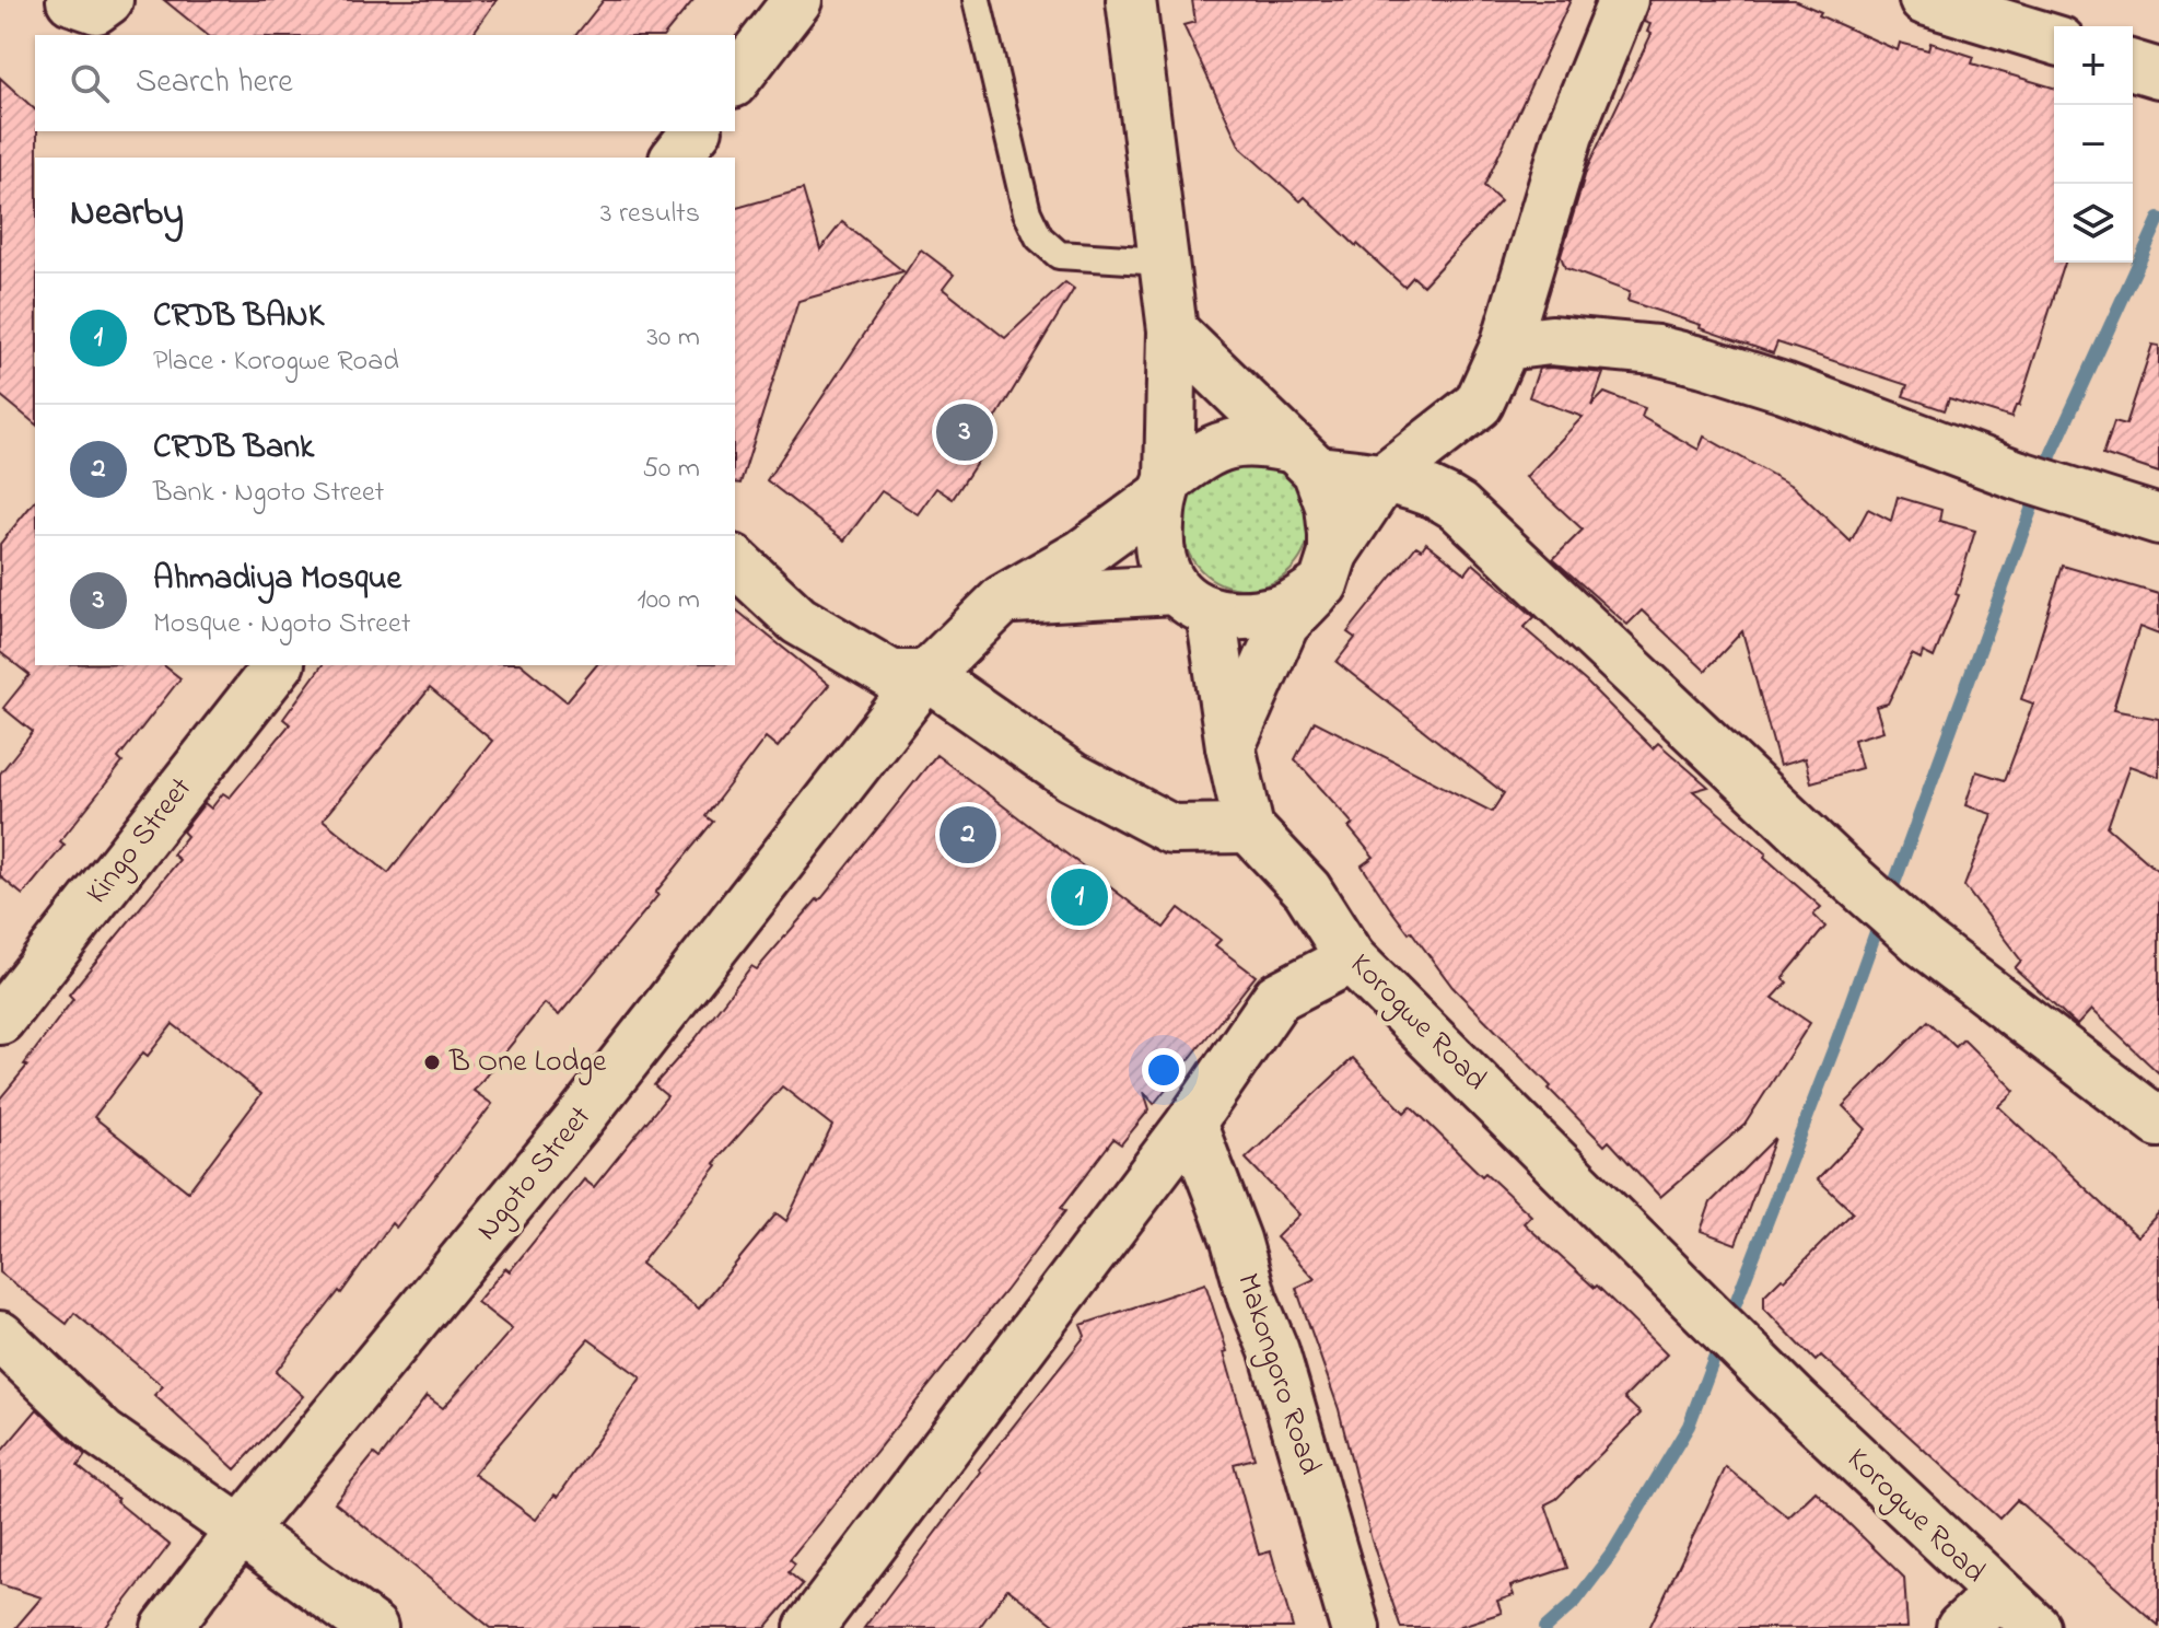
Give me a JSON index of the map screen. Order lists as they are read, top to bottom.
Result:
{
  "streets": {
    "street": [
      "Kingo Street",
      "Korogwe Road",
      "Ngoto Street",
      "Makongoro Road"
    ]
  },
  "places": ["B One Lodge"],
  "page": {
    "map_buttons": ["+", "−"],
    "search": "Search here",
    "heading": ["Nearby", "3 results"],
    "list": [
      {
        "mark": "1",
        "name": "CRDB BANK",
        "note": "Place · Korogwe Road",
        "value": "30 m"
      },
      {
        "mark": "2",
        "name": "CRDB Bank",
        "note": "Bank · Ngoto Street",
        "value": "50 m"
      },
      {
        "mark": "3",
        "name": "Ahmadiya Mosque",
        "note": "Mosque · Ngoto Street",
        "value": "100 m"
      }
    ],
    "pins": ["3", "2", "1"]
  }
}
